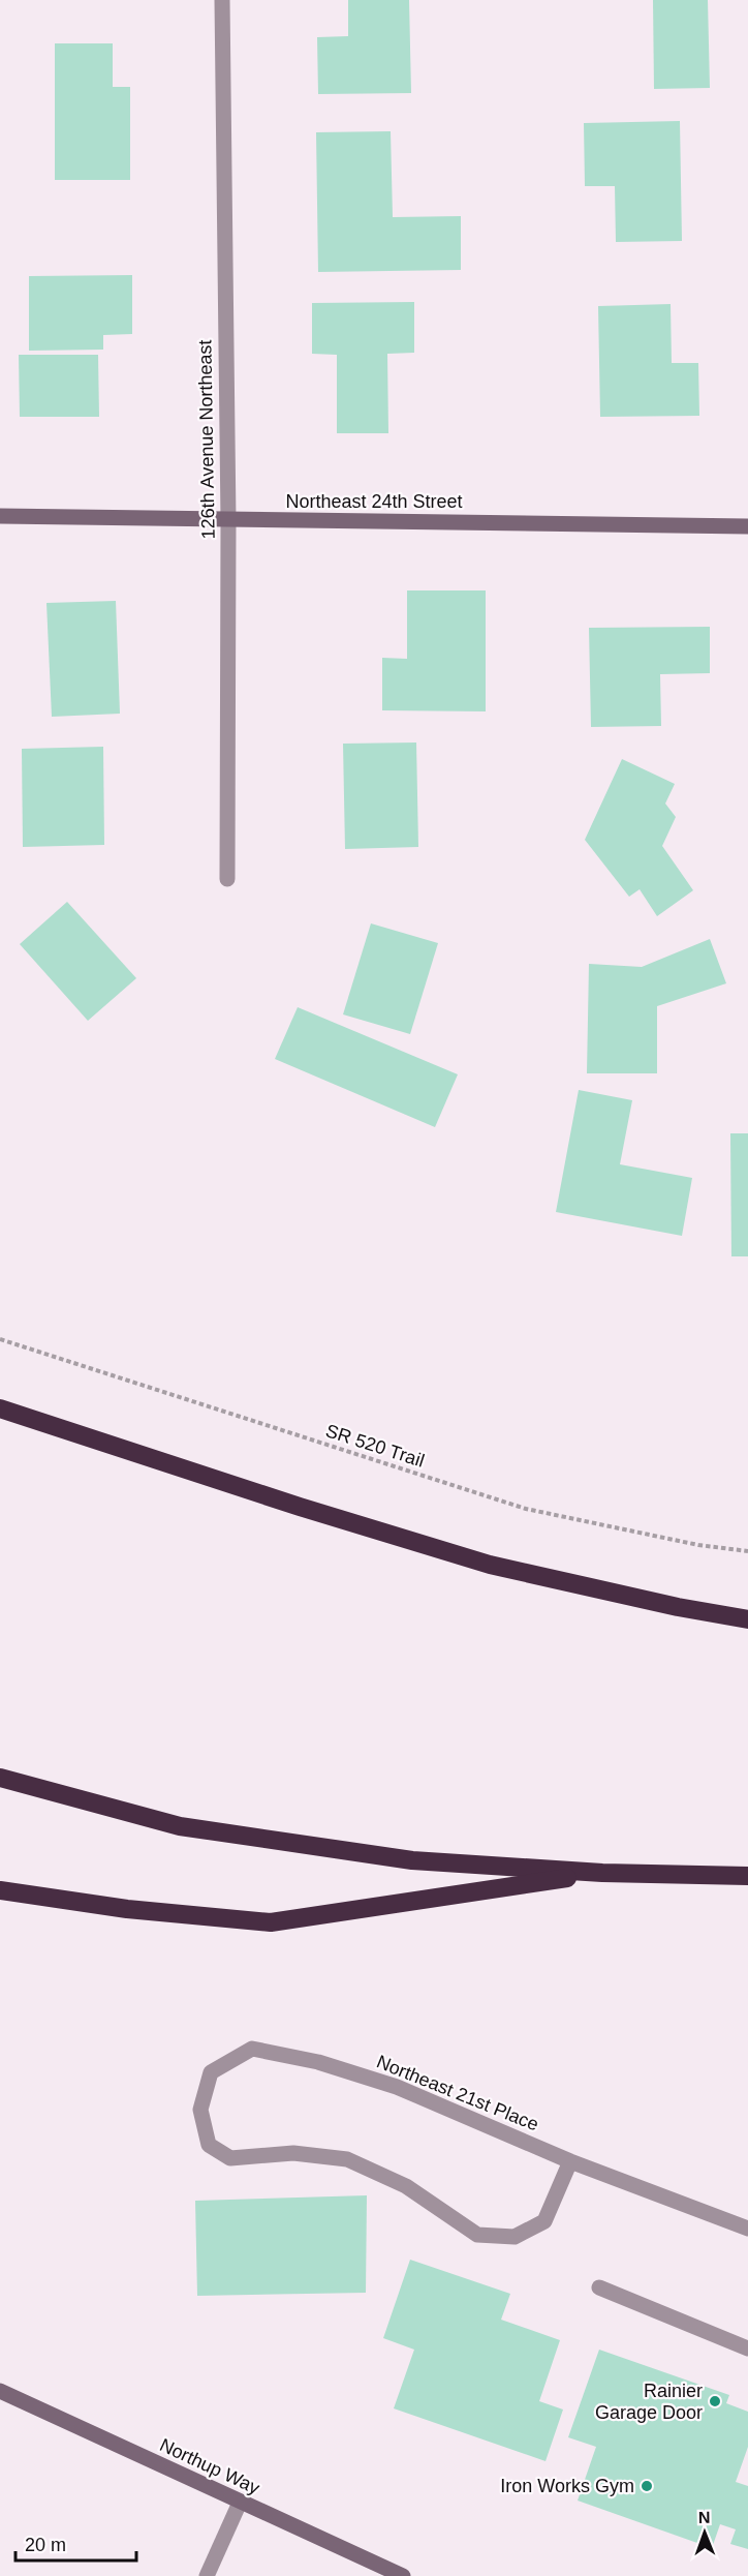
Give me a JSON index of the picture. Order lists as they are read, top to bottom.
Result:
{
  "streets": {
    "street": [
      "126th Avenue Northeast",
      "Northeast 24th Street",
      "Northeast 21st Place",
      "Northup Way"
    ],
    "path": ["SR 520 Trail"]
  },
  "crossings": [
    ["126th Avenue Northeast", "Northeast 24th Street"]
  ],
  "places": ["Rainier Garage Door", "Iron Works Gym"],
  "scale_bar": "20 m",
  "north": "top"
}
